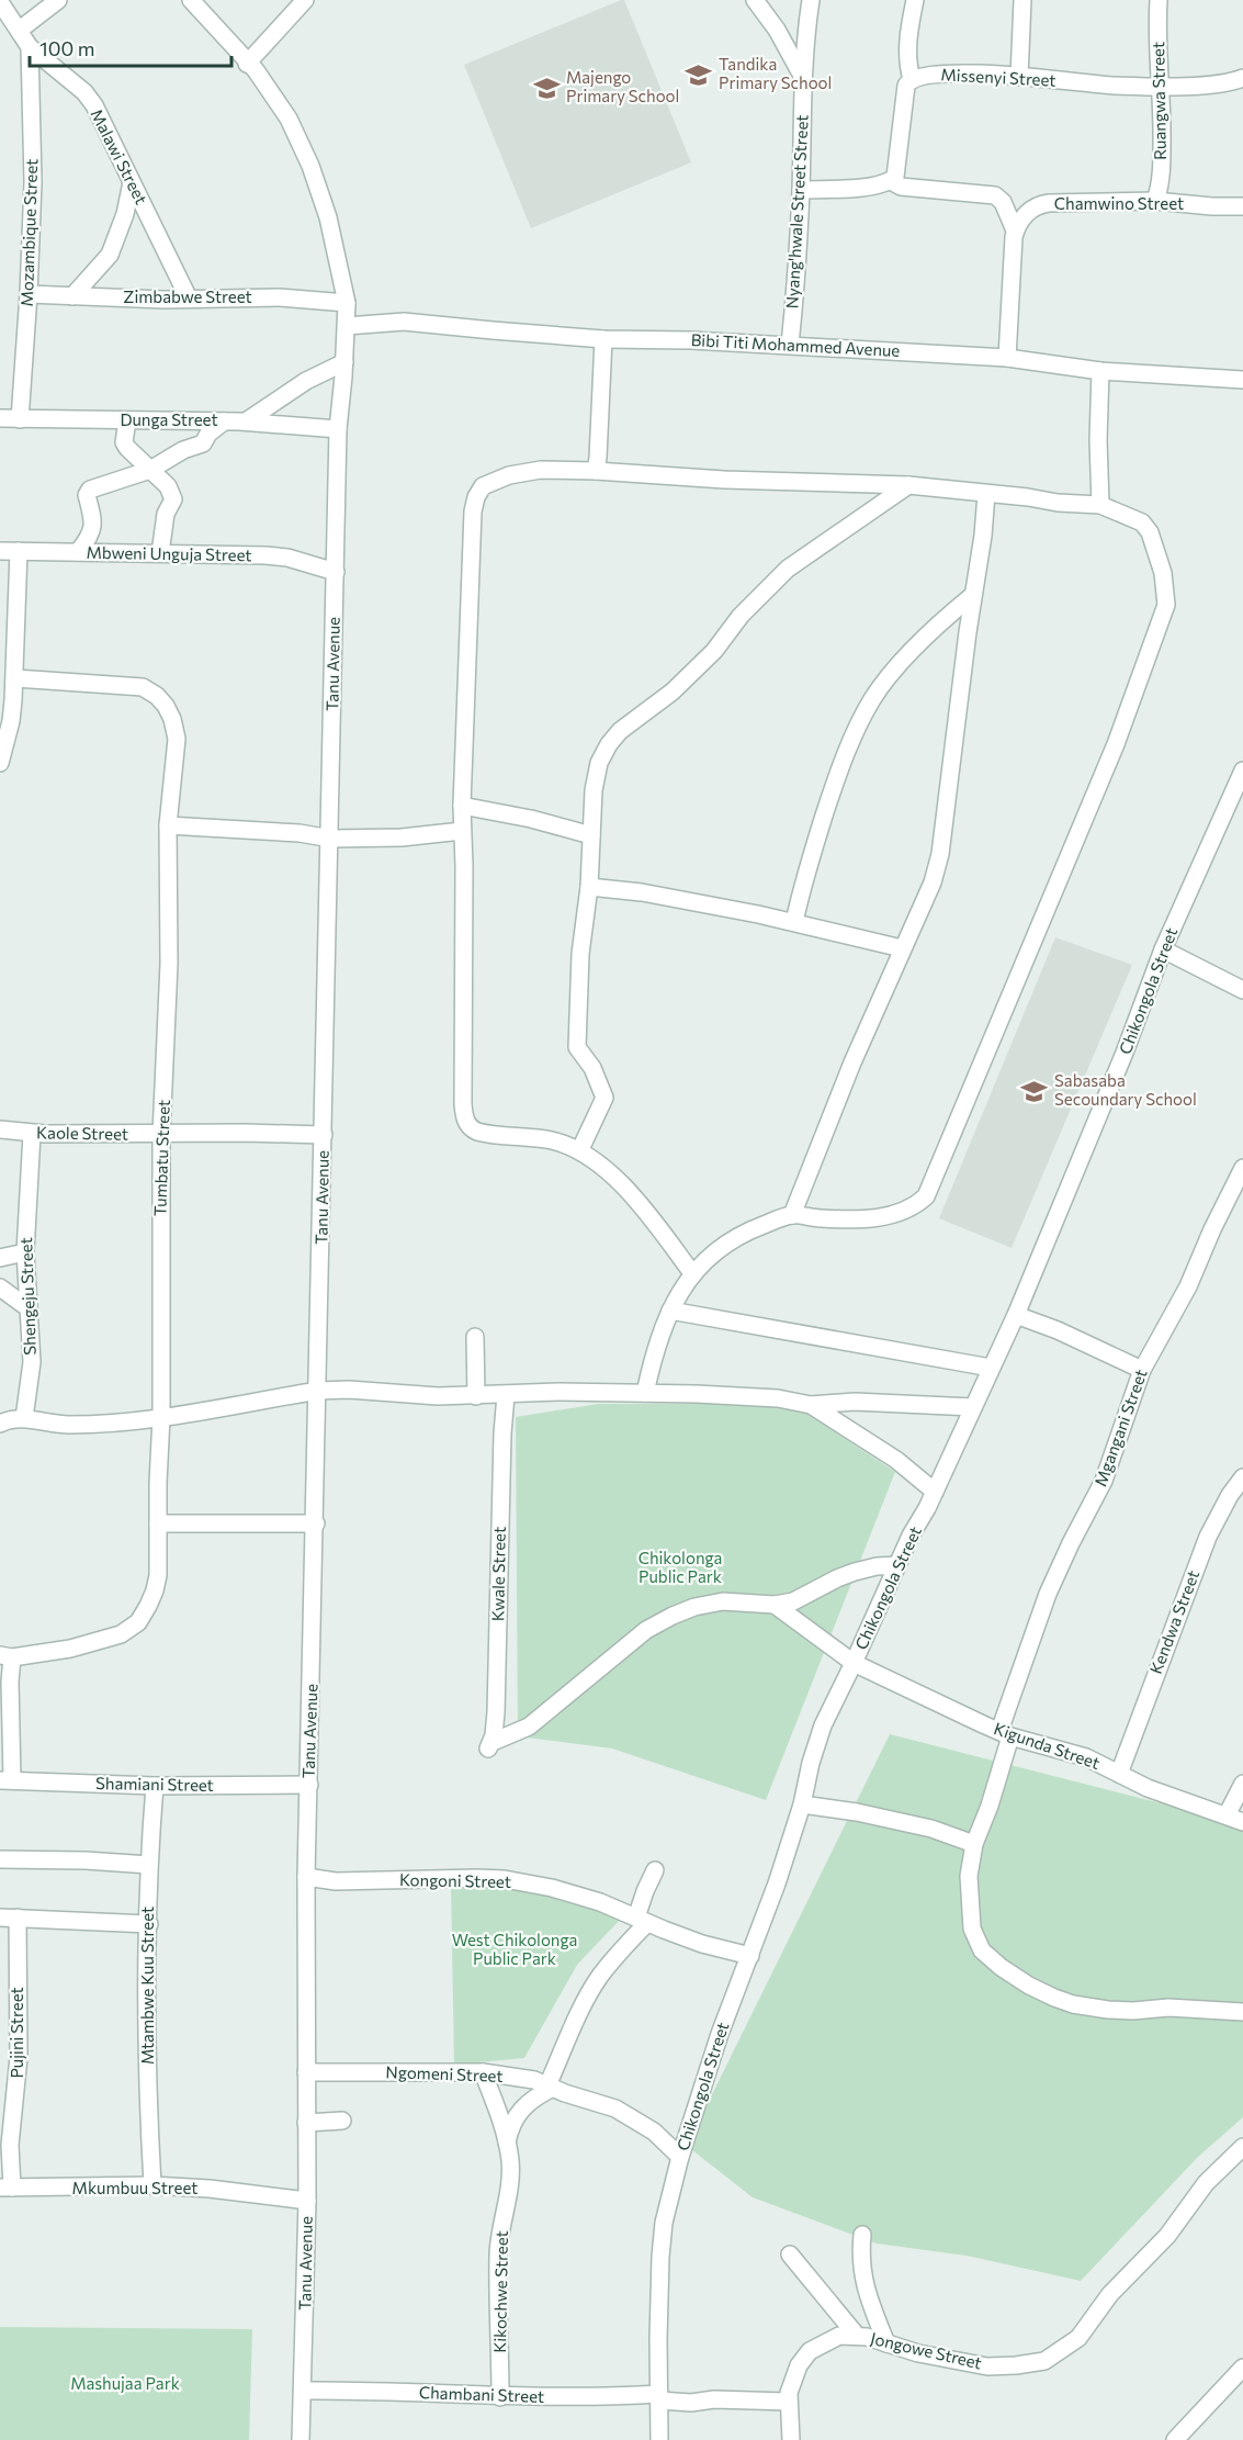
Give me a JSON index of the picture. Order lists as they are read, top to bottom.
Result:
{
  "streets": {
    "street": [
      "Missenyi Street",
      "Ruangwa Street",
      "Malawi Street",
      "Chamwino Street",
      "Nyang'hwale Street Street",
      "Mozambique Street",
      "Zimbabwe Street",
      "Bibi Titi Mohammed Avenue",
      "Dunga Street",
      "Mbweni Unguja Street",
      "Tanu Avenue",
      "Chikongola Street",
      "Kaole Street",
      "Tumbatu Street",
      "Shengeju Street",
      "Mgangani Street",
      "Kwale Street",
      "Kendwa Street",
      "Kigunda Street",
      "Shamiani Street",
      "Kongoni Street",
      "Mtambwe Kuu Street",
      "Pujini Street",
      "Ngomeni Street",
      "Mkumbuu Street",
      "Kikochwe Street",
      "Jongowe Street",
      "Chambani Street"
    ]
  },
  "crossings": [
    ["Missenyi Street", "Ruangwa Street"],
    ["Ruangwa Street", "Chamwino Street"],
    ["Malawi Street", "Mozambique Street"],
    ["Malawi Street", "Zimbabwe Street"],
    ["Nyang'hwale Street Street", "Bibi Titi Mohammed Avenue"],
    ["Mozambique Street", "Zimbabwe Street"],
    ["Mozambique Street", "Dunga Street"],
    ["Zimbabwe Street", "Tanu Avenue"],
    ["Bibi Titi Mohammed Avenue", "Tanu Avenue"],
    ["Dunga Street", "Tanu Avenue"],
    ["Mbweni Unguja Street", "Tanu Avenue"],
    ["Tanu Avenue", "Kaole Street"],
    ["Tanu Avenue", "Shamiani Street"],
    ["Tanu Avenue", "Kongoni Street"],
    ["Tanu Avenue", "Ngomeni Street"],
    ["Tanu Avenue", "Mkumbuu Street"],
    ["Tanu Avenue", "Chambani Street"],
    ["Chikongola Street", "Kigunda Street"],
    ["Chikongola Street", "Kongoni Street"],
    ["Chikongola Street", "Ngomeni Street"],
    ["Chikongola Street", "Chambani Street"],
    ["Kaole Street", "Tumbatu Street"],
    ["Kaole Street", "Shengeju Street"],
    ["Mgangani Street", "Kigunda Street"],
    ["Kwale Street", "Kigunda Street"],
    ["Kendwa Street", "Kigunda Street"],
    ["Shamiani Street", "Mtambwe Kuu Street"],
    ["Mtambwe Kuu Street", "Mkumbuu Street"],
    ["Pujini Street", "Mkumbuu Street"],
    ["Ngomeni Street", "Kikochwe Street"],
    ["Kikochwe Street", "Chambani Street"],
    ["Jongowe Street", "Chambani Street"]
  ],
  "parks": ["Chikolonga Public Park", "West Chikolonga Public Park", "Mashujaa Park"],
  "places": {
    "school or university": ["Tandika Primary School", "Majengo Primary School", "Sabasaba Secoundary School"]
  },
  "scale_bar": "100 m"
}
